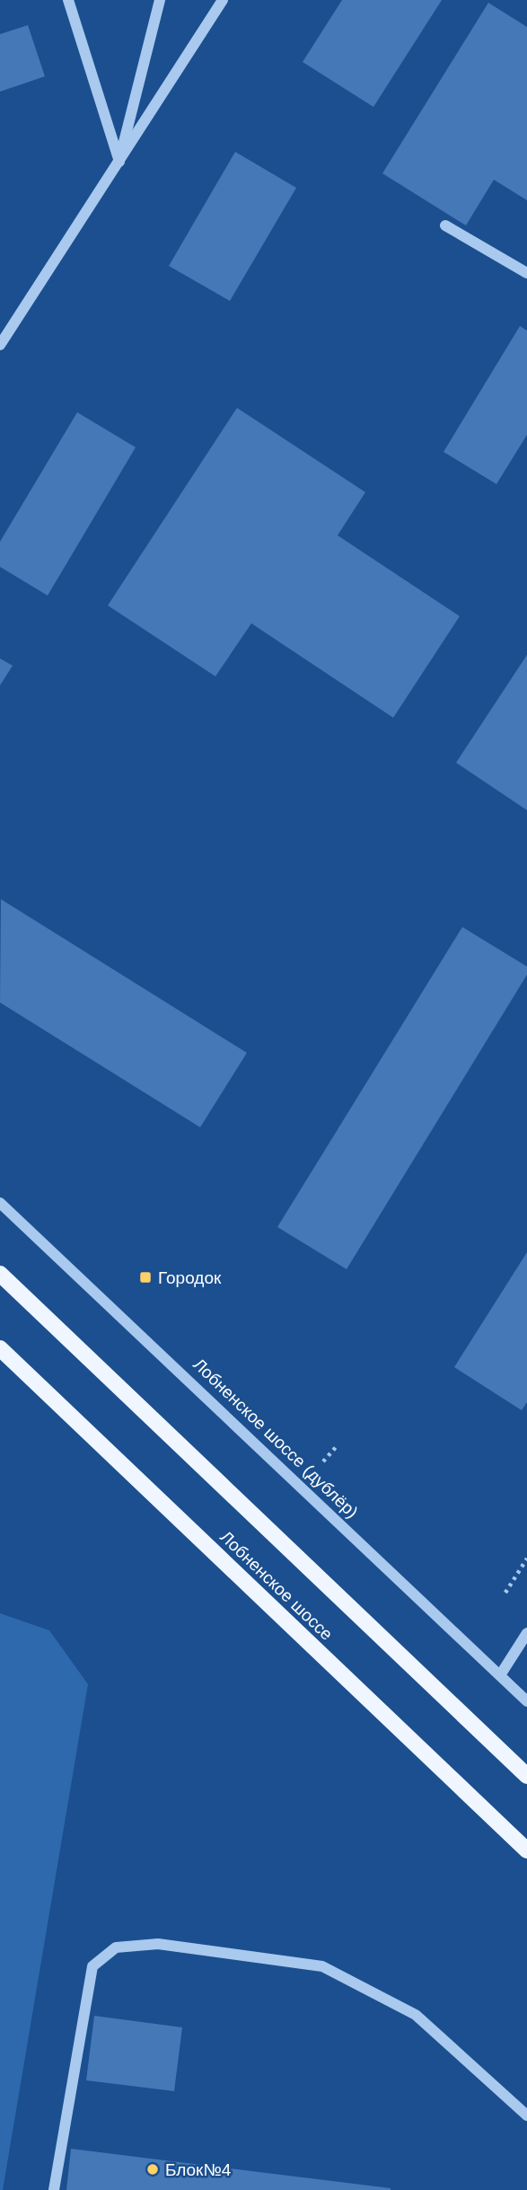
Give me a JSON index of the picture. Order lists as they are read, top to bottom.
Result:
{
  "streets": {
    "main road": ["Лобненское шоссе"],
    "street": ["Лобненское шоссе (дублёр)"]
  },
  "places": {
    "transit": ["Городок"],
    "other": ["Блок№4"]
  }
}
